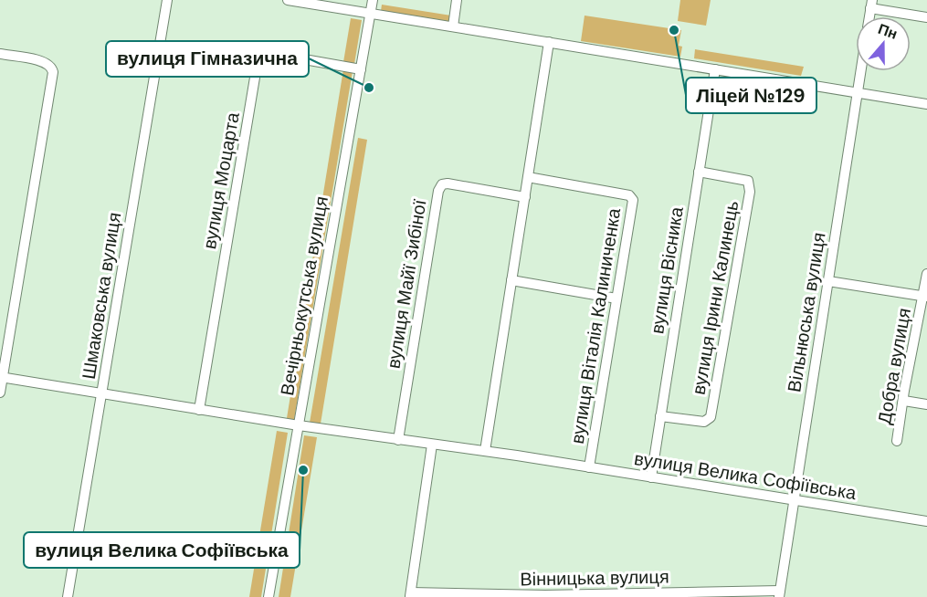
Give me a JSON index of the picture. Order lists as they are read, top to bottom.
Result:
{
  "streets": {
    "street": [
      "вулиця Моцарта",
      "вулиця Вісника",
      "вулиця Майї Зибіної",
      "Шмаковська вулиця",
      "Вечірньокутська вулиця",
      "вулиця Ірини Калинець",
      "Вільнюська вулиця",
      "вулиця Віталія Калиниченка",
      "Добра вулиця",
      "вулиця Велика Софіївська",
      "Вінницька вулиця"
    ]
  },
  "crossings": [
    ["вулиця Моцарта", "Вечірньокутська вулиця"],
    ["вулиця Вісника", "вулиця Ірини Калинець"],
    ["вулиця Вісника", "вулиця Велика Софіївська"],
    ["вулиця Майї Зибіної", "вулиця Велика Софіївська"],
    ["Вечірньокутська вулиця", "вулиця Велика Софіївська"],
    ["Вільнюська вулиця", "вулиця Велика Софіївська"],
    ["Вільнюська вулиця", "Вінницька вулиця"],
    ["вулиця Віталія Калиниченка", "вулиця Велика Софіївська"],
    ["вулиця Велика Софіївська", "Вінницька вулиця"]
  ],
  "places": ["Ліцей №129", "вулиця Гімназична", "вулиця Велика Софіївська"],
  "north": "top"
}
